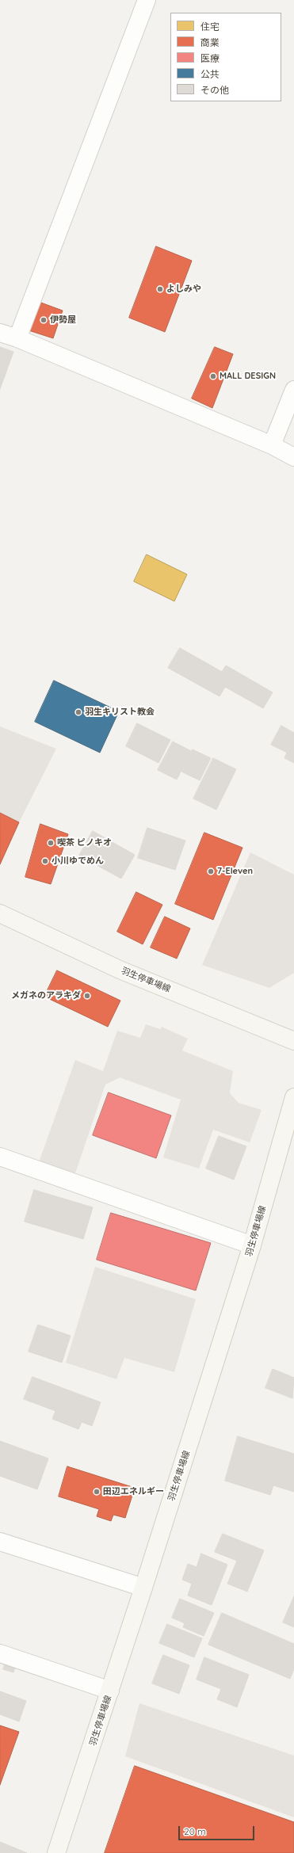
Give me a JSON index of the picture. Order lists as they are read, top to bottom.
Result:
{
  "streets": {
    "main road": ["羽生停車場線"]
  },
  "places": [
    "よしみや",
    "伊勢屋",
    "MALL DESIGN",
    "羽生キリスト教会",
    "喫茶 ピノキオ",
    "小川ゆでめん",
    "7-Eleven",
    "メガネのアラキダ",
    "田辺エネルギー"
  ],
  "legend": [
    "住宅",
    "商業",
    "医療",
    "公共",
    "その他"
  ],
  "scale_bar": "20 m"
}
